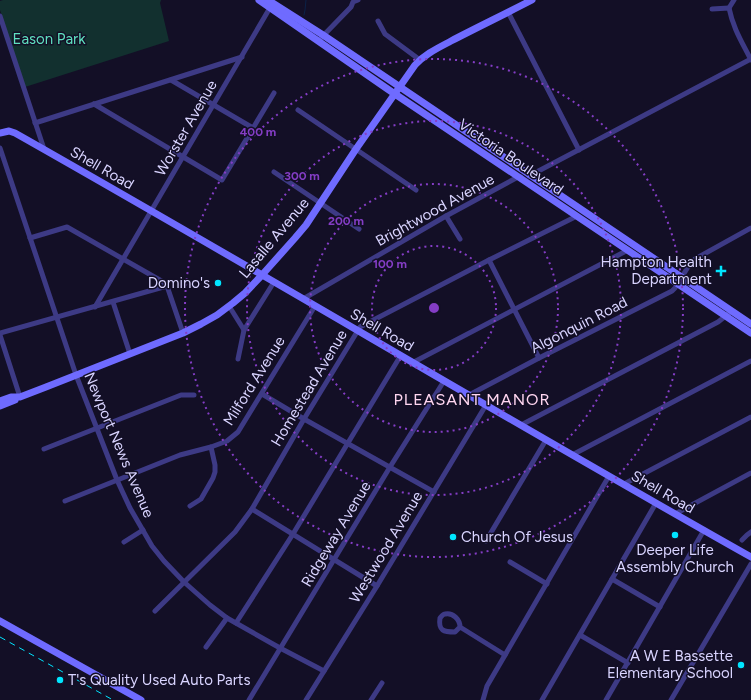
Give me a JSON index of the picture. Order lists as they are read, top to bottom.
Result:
{
  "streets": {
    "main road": ["Victoria Boulevard", "Shell Road", "Lasalle Avenue"],
    "street": [
      "Worster Avenue",
      "Brightwood Avenue",
      "Algonquin Road",
      "Milford Avenue",
      "Homestead Avenue",
      "Newport News Avenue",
      "Ridgeway Avenue",
      "Westwood Avenue"
    ]
  },
  "crossings": [
    ["Worster Avenue", "Victoria Boulevard"],
    ["Worster Avenue", "Shell Road"],
    ["Victoria Boulevard", "Brightwood Avenue"],
    ["Victoria Boulevard", "Lasalle Avenue"],
    ["Victoria Boulevard", "Algonquin Road"],
    ["Victoria Boulevard", "Homestead Avenue"],
    ["Shell Road", "Brightwood Avenue"],
    ["Shell Road", "Lasalle Avenue"],
    ["Shell Road", "Algonquin Road"],
    ["Shell Road", "Milford Avenue"],
    ["Shell Road", "Homestead Avenue"],
    ["Shell Road", "Ridgeway Avenue"],
    ["Shell Road", "Westwood Avenue"],
    ["Lasalle Avenue", "Newport News Avenue"],
    ["Milford Avenue", "Newport News Avenue"],
    ["Homestead Avenue", "Newport News Avenue"],
    ["Newport News Avenue", "Ridgeway Avenue"],
    ["Newport News Avenue", "Westwood Avenue"]
  ],
  "districts": ["PLEASANT MANOR"],
  "parks": ["Eason Park"],
  "places": {
    "health": ["Hampton Health Department"],
    "other": [
      "Domino's",
      "Deeper Life Assembly Church",
      "Church Of Jesus",
      "A W E Bassette Elementary School",
      "T's Quality Used Auto Parts"
    ]
  },
  "rings": [
    "400 m",
    "300 m",
    "200 m",
    "100 m"
  ]
}
